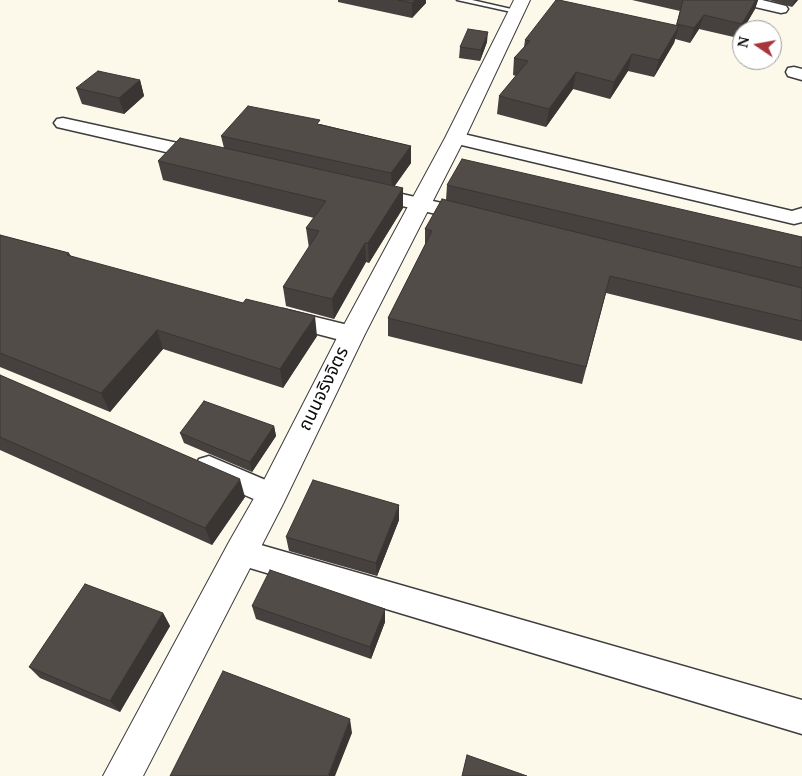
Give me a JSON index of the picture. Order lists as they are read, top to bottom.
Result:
{
  "streets": {
    "street": ["ถนนจริงจิตร"]
  },
  "north": "left"
}
